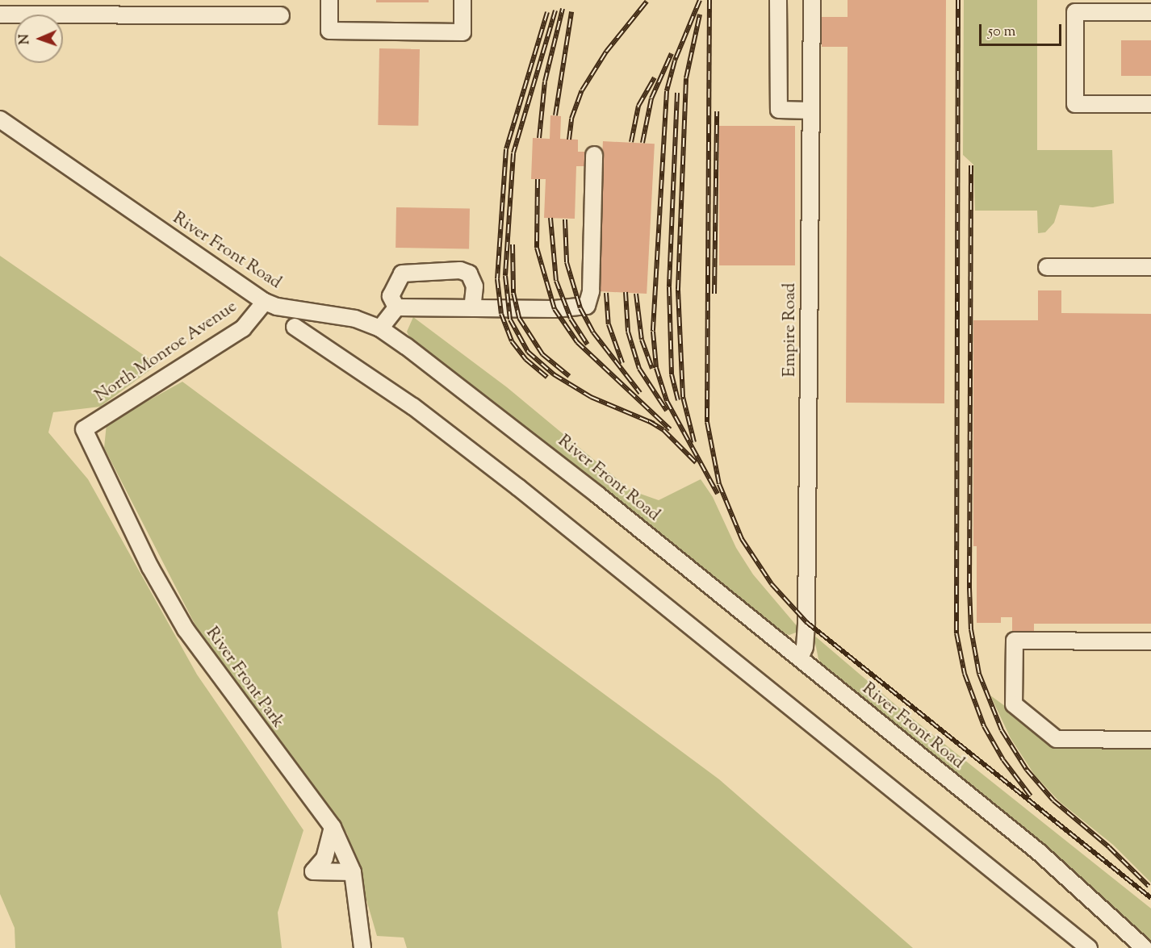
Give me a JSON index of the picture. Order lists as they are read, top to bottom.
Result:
{
  "streets": {
    "street": [
      "River Front Road",
      "Empire Road",
      "North Monroe Avenue",
      "River Front Park"
    ]
  },
  "crossings": [
    ["River Front Road", "Empire Road"],
    ["River Front Road", "North Monroe Avenue"],
    ["North Monroe Avenue", "River Front Park"]
  ],
  "scale_bar": "50 m",
  "north": "left"
}
